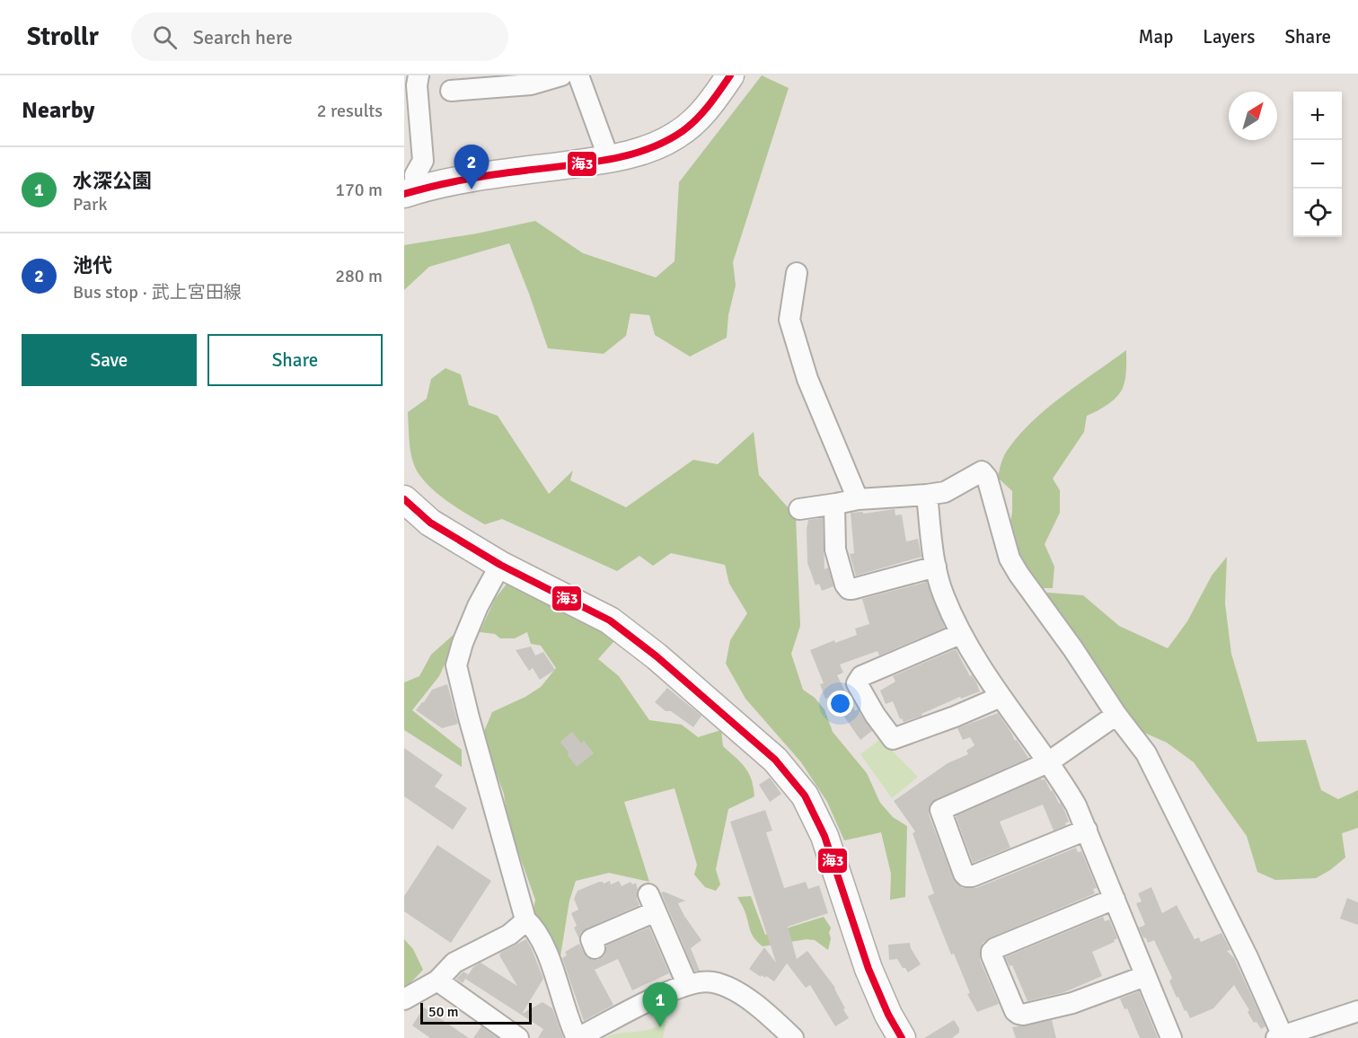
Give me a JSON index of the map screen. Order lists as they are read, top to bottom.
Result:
{
  "lines": ["transit line 海3"],
  "scale_bar": "50 m",
  "north": "top right",
  "page": {
    "header": "Strollr",
    "search": "Search here",
    "nav": ["Map", "Layers", "Share"],
    "heading": ["Nearby", "2 results"],
    "map_buttons": ["+", "−"],
    "pins": ["2", "1"],
    "list": [
      {
        "mark": "1",
        "name": "水深公園",
        "note": "Park",
        "value": "170 m"
      },
      {
        "mark": "2",
        "name": "池代",
        "note": "Bus stop · 武上宮田線",
        "value": "280 m"
      }
    ],
    "buttons": ["Save", "Share"],
    "scale": "50 m"
  }
}
